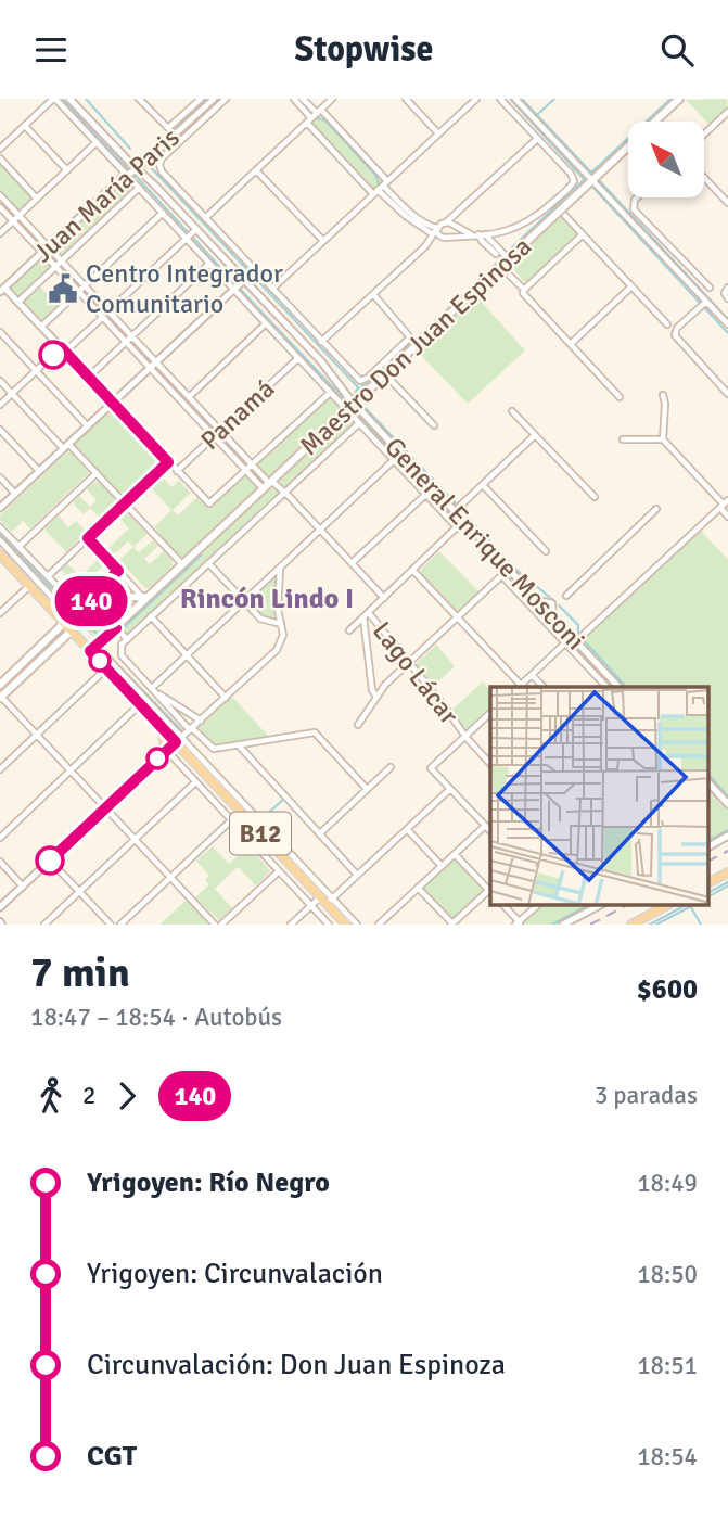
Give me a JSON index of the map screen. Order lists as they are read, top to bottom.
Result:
{
  "streets": {
    "main road": ["Maestro Don Juan Espinosa", "B12"],
    "street": [
      "Juan María Paris",
      "Panamá",
      "General Enrique Mosconi",
      "Lago Lácar"
    ]
  },
  "crossings": [
    ["Juan María Paris", "General Enrique Mosconi"],
    ["Maestro Don Juan Espinosa", "General Enrique Mosconi"],
    ["Maestro Don Juan Espinosa", "B12"]
  ],
  "districts": ["Rincón Lindo I"],
  "places": {
    "public building": ["Centro Integrador Comunitario"]
  },
  "lines": ["bus line 140"],
  "north": "top left",
  "page": {
    "header": "Stopwise",
    "on_map": "140",
    "heading": ["7 min", "18:47 – 18:54 · Autobús", "$600"],
    "legs": ["2", "140", "3 paradas"],
    "list": [
      {
        "name": "Yrigoyen: Río Negro",
        "value": "18:49"
      },
      {
        "name": "Yrigoyen: Circunvalación",
        "value": "18:50"
      },
      {
        "name": "Circunvalación: Don Juan Espinoza",
        "value": "18:51"
      },
      {
        "name": "CGT",
        "value": "18:54"
      }
    ]
  }
}
